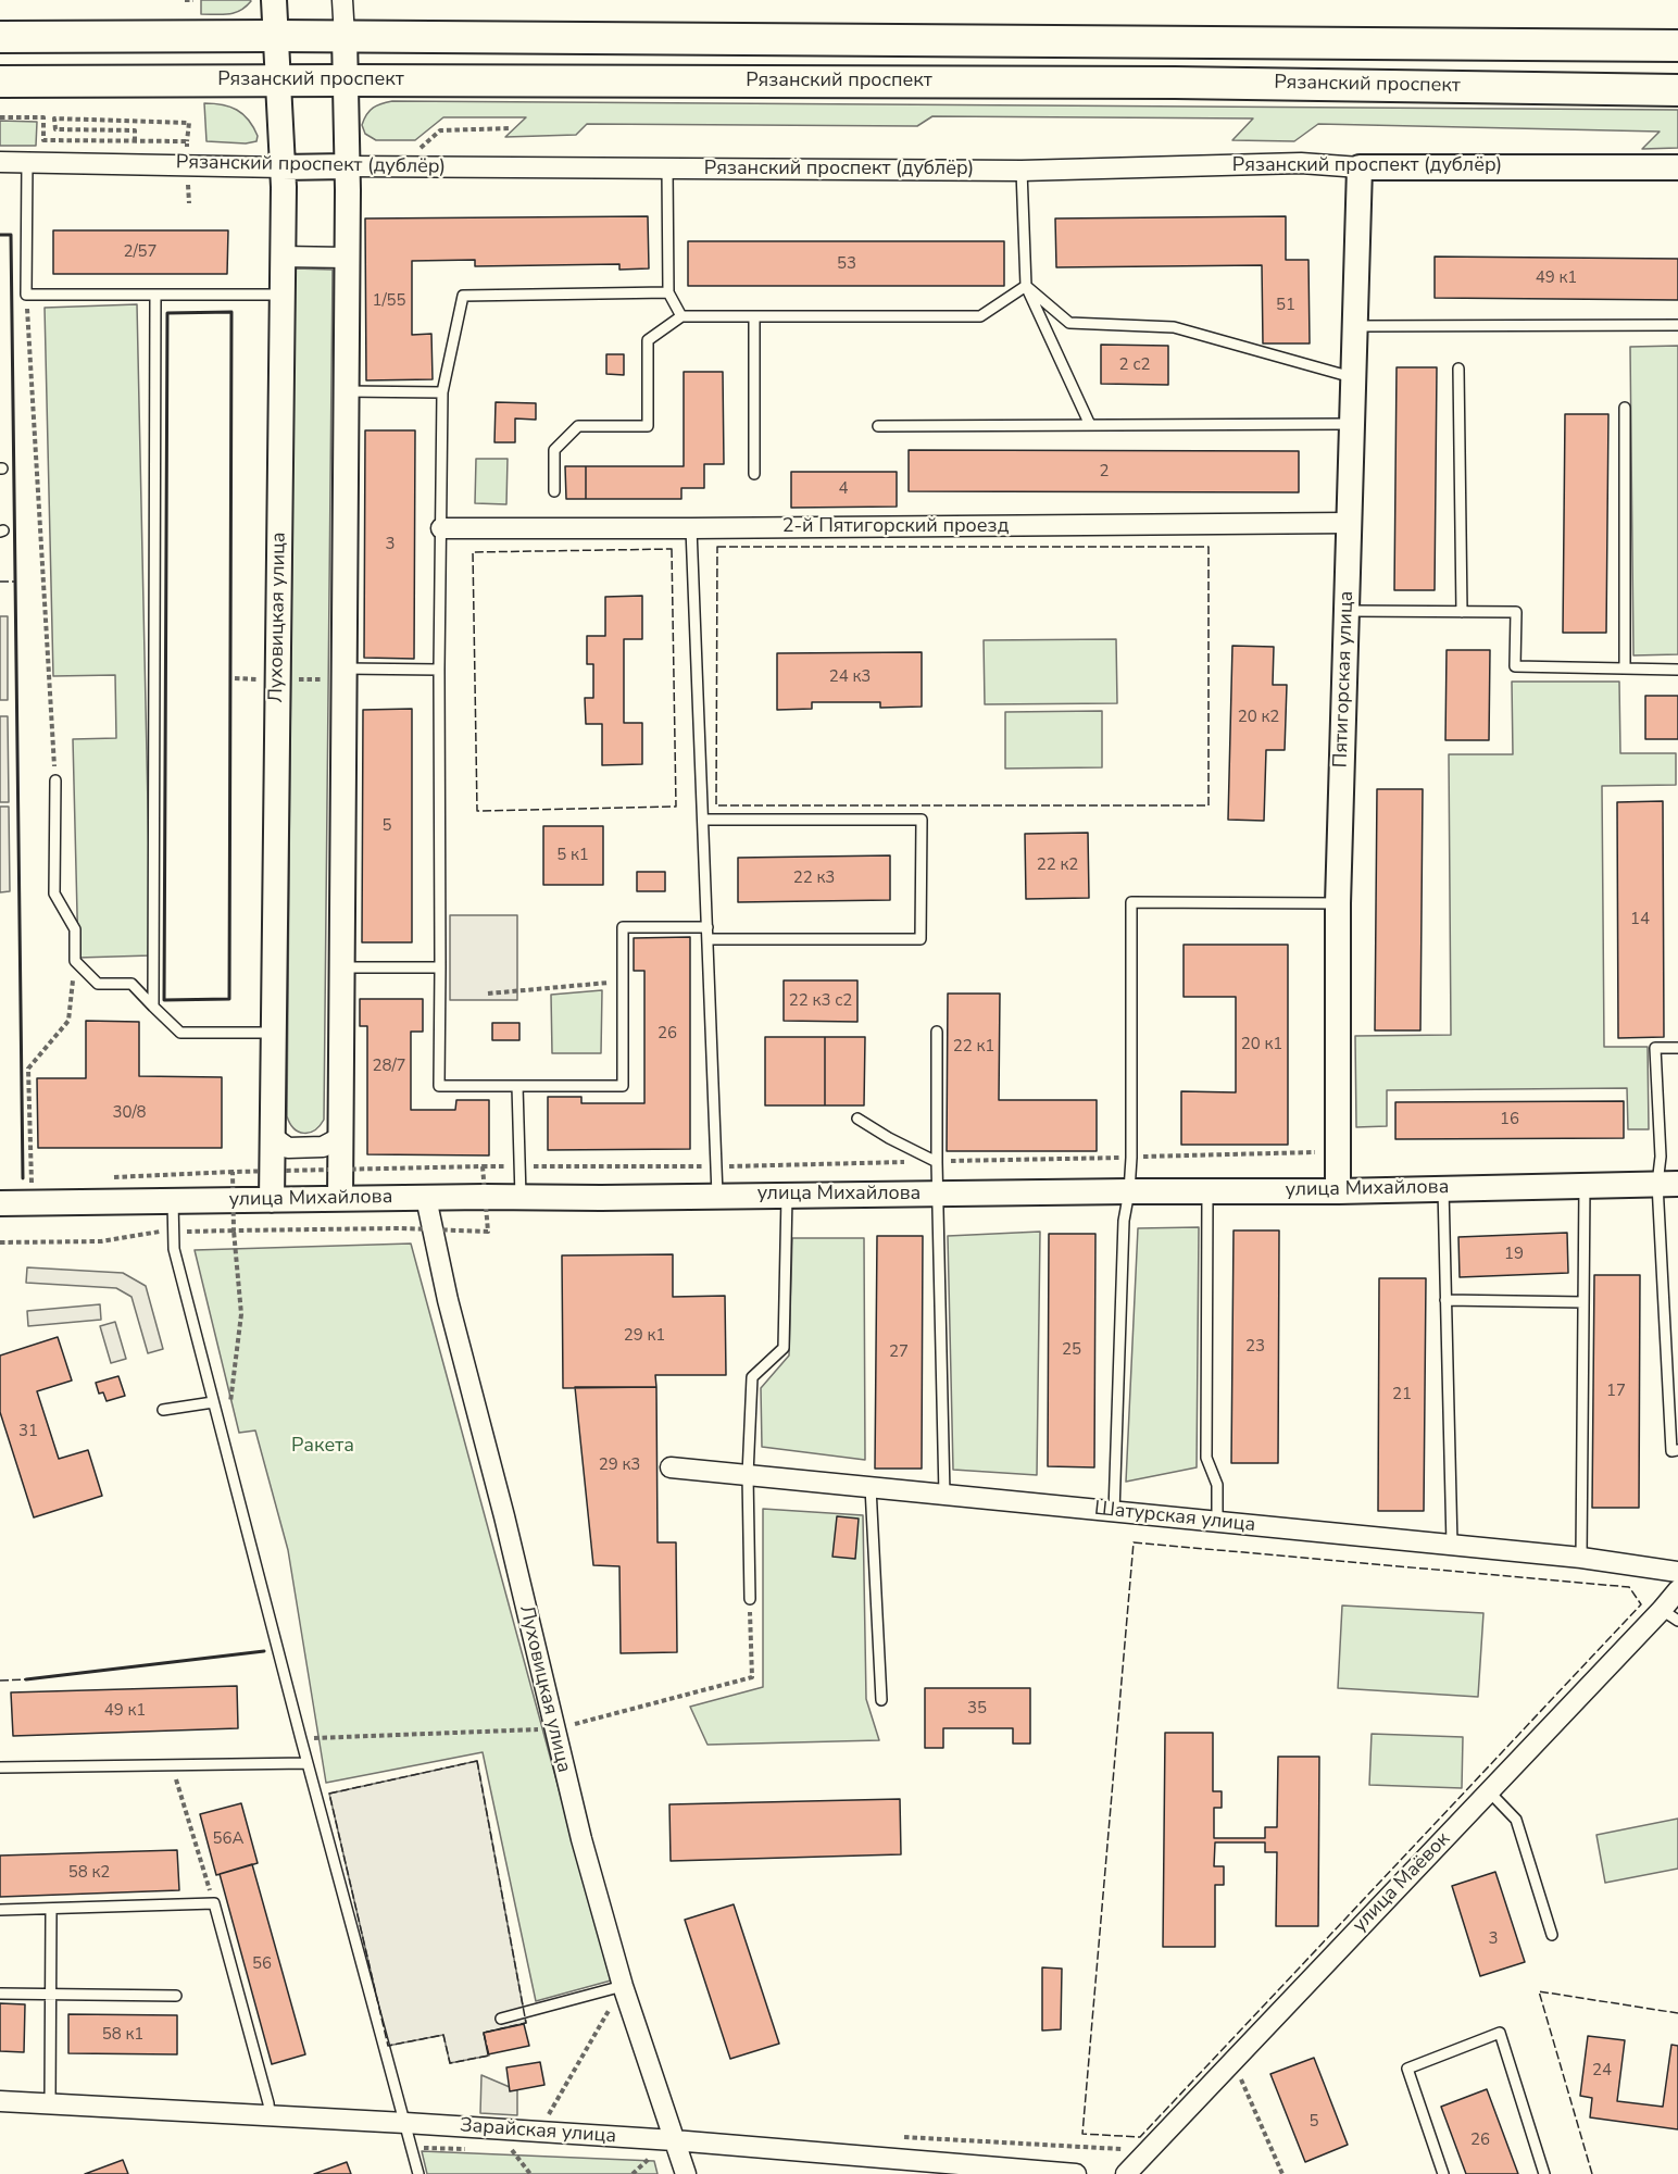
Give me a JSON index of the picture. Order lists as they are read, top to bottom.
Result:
{
  "streets": {
    "main road": ["Рязанский проспект"],
    "street": [
      "Рязанский проспект (дублёр)",
      "2-й Пятигорский проезд",
      "Луховицкая улица",
      "Пятигорская улица",
      "улица Михайлова",
      "Шатурская улица",
      "улица Маёвок",
      "Зарайская улица"
    ]
  },
  "crossings": [
    ["Рязанский проспект", "Луховицкая улица"],
    ["Рязанский проспект (дублёр)", "Луховицкая улица"],
    ["Рязанский проспект (дублёр)", "Пятигорская улица"],
    ["2-й Пятигорский проезд", "Пятигорская улица"],
    ["Луховицкая улица", "улица Михайлова"],
    ["Луховицкая улица", "Зарайская улица"],
    ["Пятигорская улица", "улица Михайлова"]
  ],
  "parks": ["Ракета"],
  "house_numbers": [
    "2/57",
    "53",
    "49 к1",
    "1/55",
    "51",
    "2 с2",
    "2",
    "4",
    "3",
    "24 к3",
    "20 к2",
    "5",
    "5 к1",
    "22 к2",
    "22 к3",
    "14",
    "22 к3 с2",
    "26",
    "20 к1",
    "22 к1",
    "28/7",
    "30/8",
    "16",
    "19",
    "29 к1",
    "23",
    "25",
    "27",
    "17",
    "21",
    "31",
    "29 к3",
    "35",
    "49 к1",
    "56А",
    "58 к2",
    "3",
    "56",
    "58 к1",
    "24",
    "5",
    "26"
  ]
}
